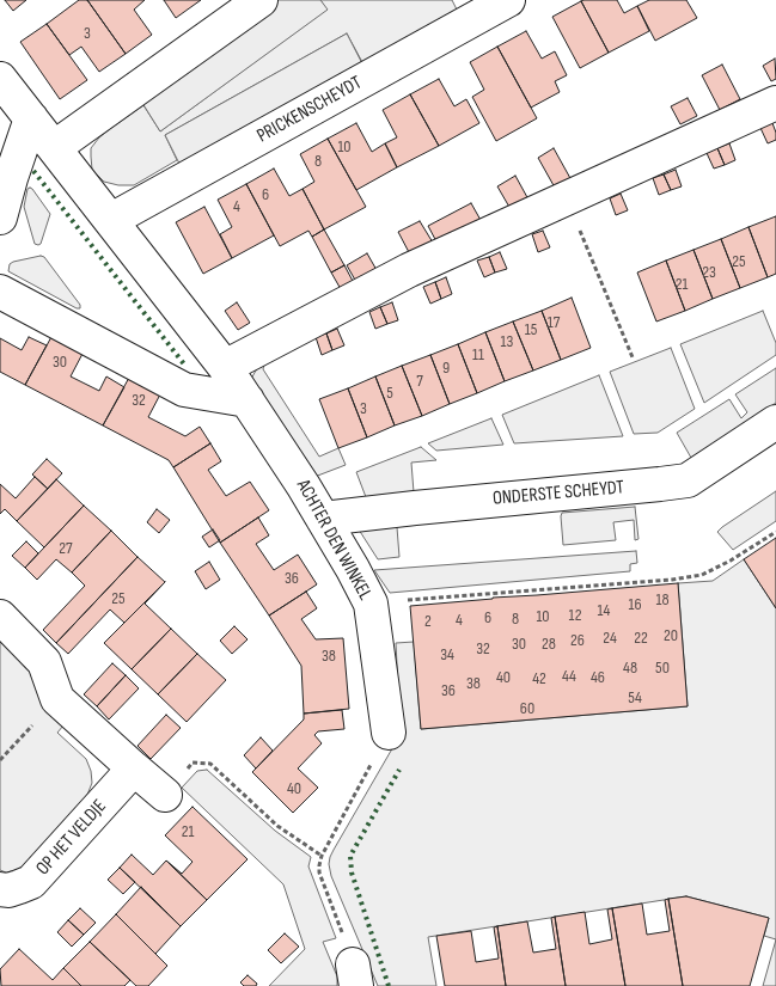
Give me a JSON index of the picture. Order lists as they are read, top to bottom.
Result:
{
  "streets": {
    "street": [
      "PRICKENSCHEYDT",
      "ONDERSTE SCHEYDT",
      "ACHTER DEN WINKEL",
      "OP HET VELDJE"
    ]
  },
  "crossings": [
    ["PRICKENSCHEYDT", "ACHTER DEN WINKEL"],
    ["ONDERSTE SCHEYDT", "ACHTER DEN WINKEL"]
  ],
  "house_numbers": [
    "3",
    "10",
    "8",
    "6",
    "4",
    "25",
    "23",
    "21",
    "17",
    "15",
    "13",
    "11",
    "30",
    "9",
    "7",
    "5",
    "32",
    "3",
    "27",
    "36",
    "25",
    "18",
    "16",
    "14",
    "12",
    "10",
    "6",
    "8",
    "4",
    "2",
    "20",
    "24",
    "22",
    "26",
    "30",
    "28",
    "32",
    "34",
    "38",
    "48",
    "50",
    "44",
    "40",
    "46",
    "42",
    "38",
    "36",
    "54",
    "60",
    "40",
    "21"
  ]
}
